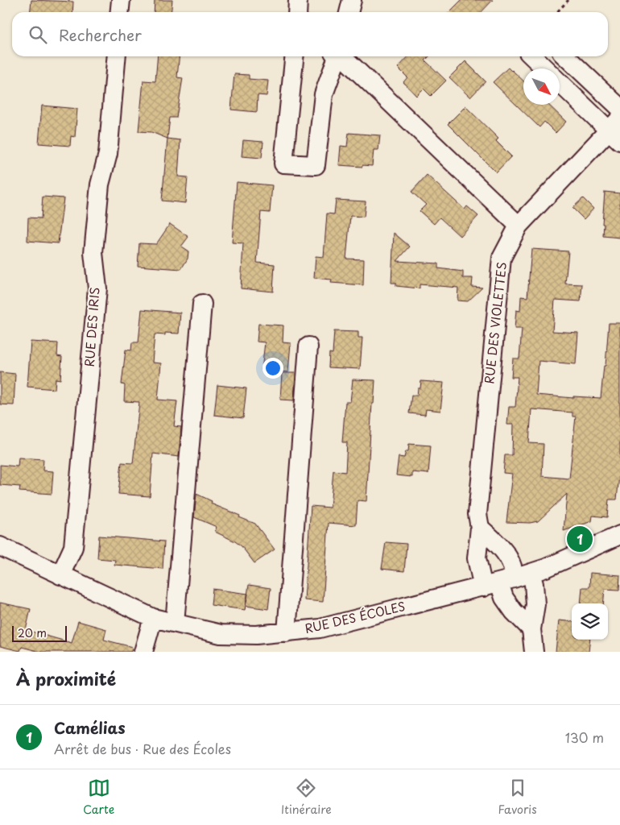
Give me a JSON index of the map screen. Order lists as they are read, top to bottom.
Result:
{
  "streets": {
    "street": ["RUE DES VIOLETTES", "RUE DES IRIS", "RUE DES ÉCOLES"]
  },
  "crossings": [
    ["RUE DES VIOLETTES", "RUE DES ÉCOLES"],
    ["RUE DES IRIS", "RUE DES ÉCOLES"]
  ],
  "scale_bar": "20 m",
  "north": "bottom right",
  "page": {
    "search": "Rechercher",
    "pins": "1",
    "scale": "20 m",
    "heading": "À proximité",
    "list": [
      {
        "mark": "1",
        "name": "Camélias",
        "note": "Arrêt de bus · Rue des Écoles",
        "value": "130 m"
      }
    ],
    "nav": ["Carte", "Itinéraire", "Favoris"]
  }
}
